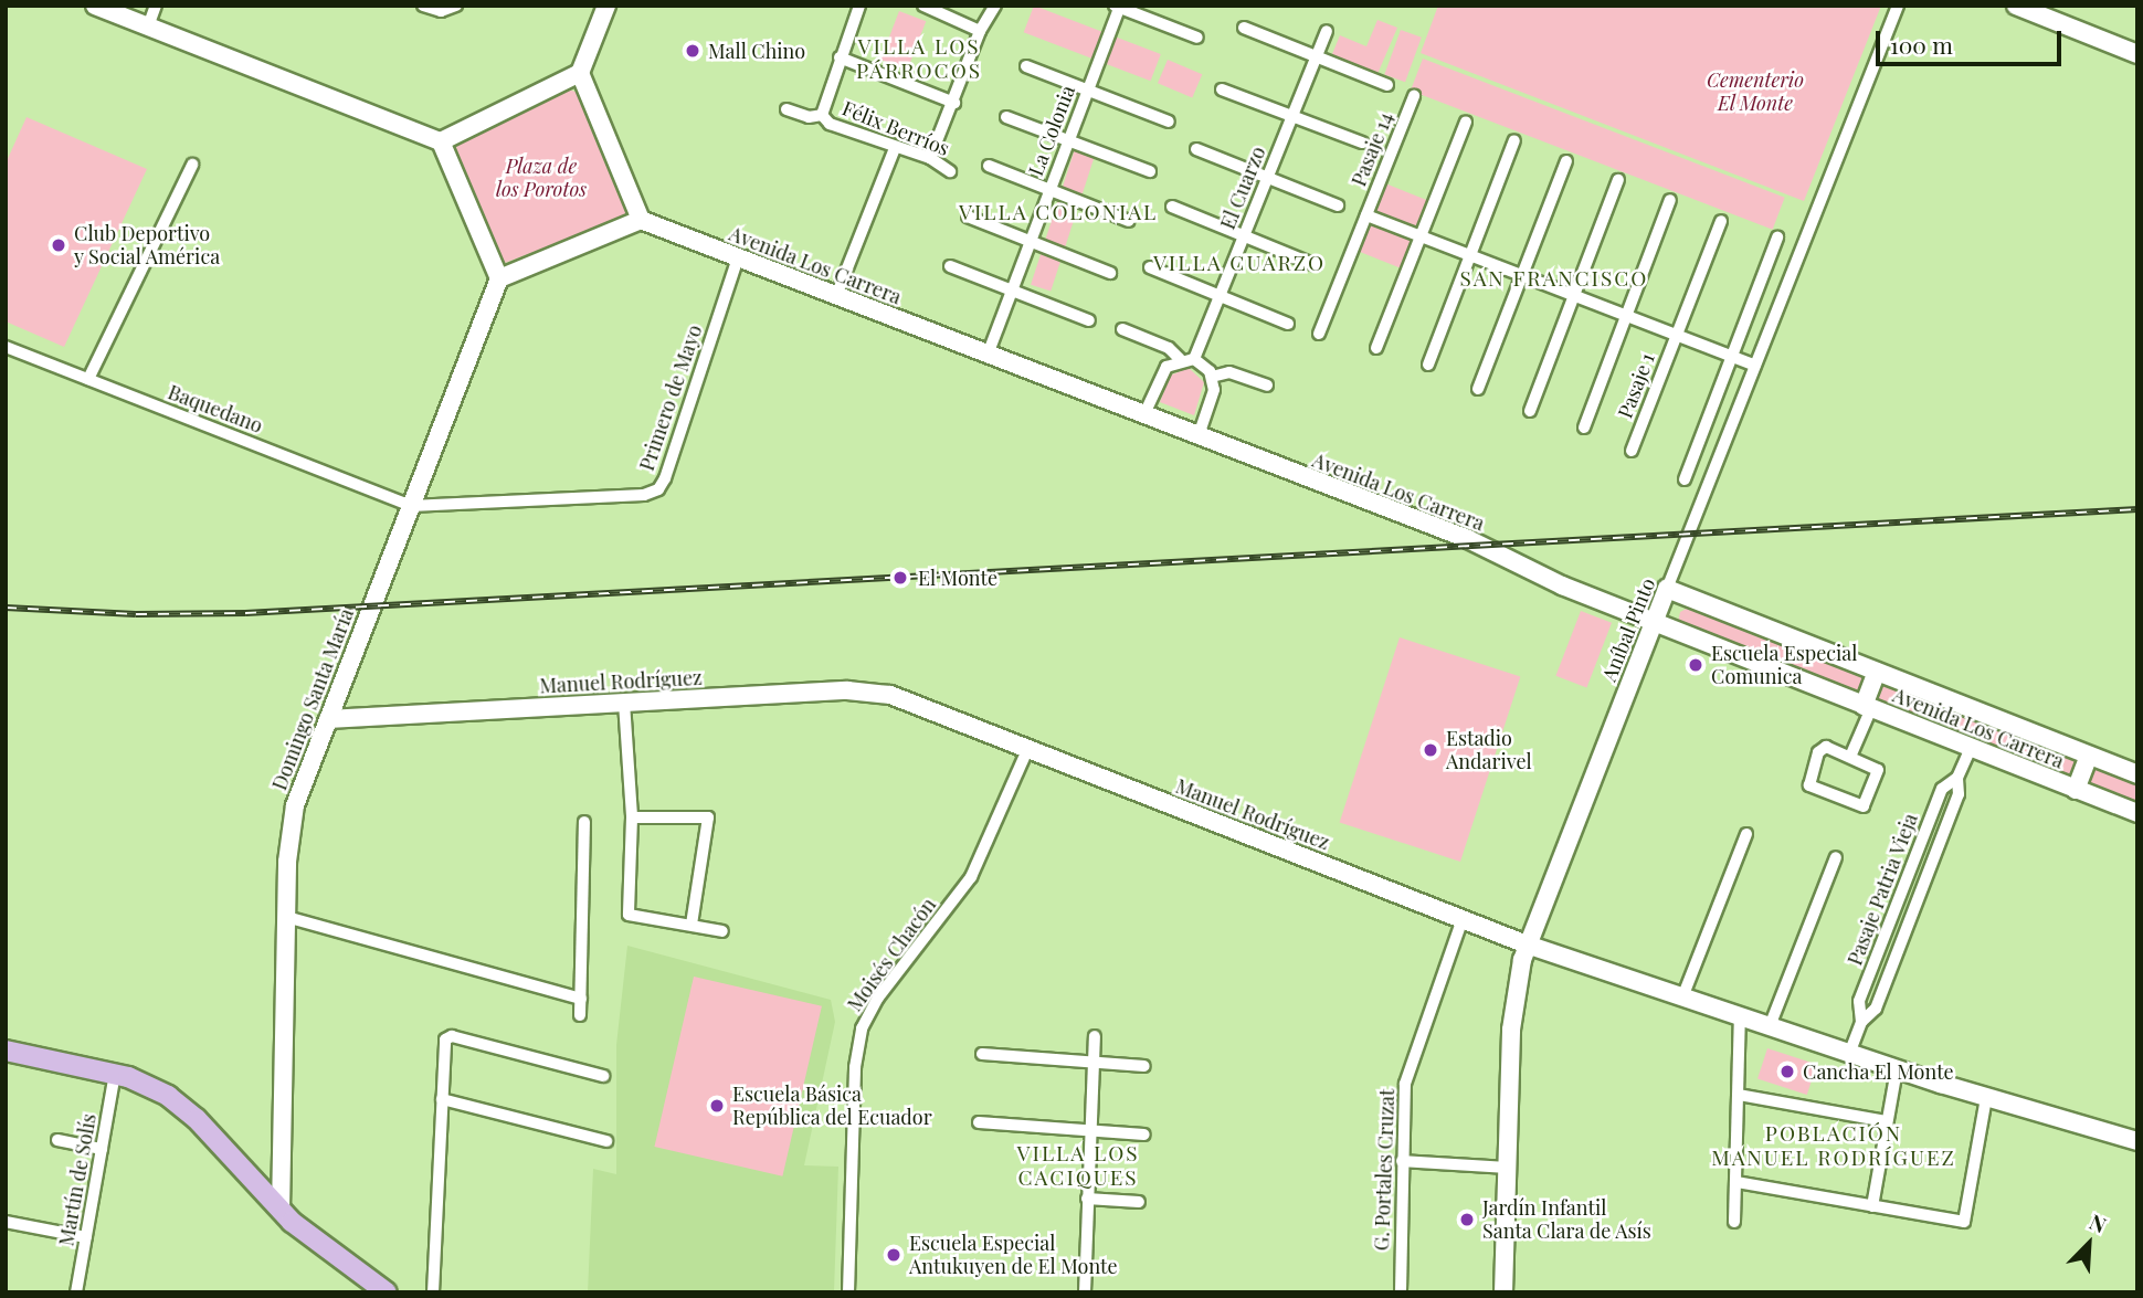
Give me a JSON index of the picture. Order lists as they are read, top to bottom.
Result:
{
  "streets": {
    "street": [
      "Félix Berríos",
      "La Colonia",
      "Pasaje 14",
      "El Cuarzo",
      "Avenida Los Carrera",
      "Pasaje 1",
      "Primero de Mayo",
      "Baquedano",
      "Aníbal Pinto",
      "Manuel Rodríguez",
      "Domingo Santa María",
      "Pasaje Patria Vieja",
      "Moisés Chacón",
      "G. Portales Cruzat",
      "Martín de Solís"
    ]
  },
  "crossings": [
    ["La Colonia", "Avenida Los Carrera"],
    ["Avenida Los Carrera", "Primero de Mayo"],
    ["Avenida Los Carrera", "Aníbal Pinto"],
    ["Avenida Los Carrera", "Pasaje Patria Vieja"],
    ["Primero de Mayo", "Baquedano"],
    ["Primero de Mayo", "Domingo Santa María"],
    ["Baquedano", "Domingo Santa María"],
    ["Aníbal Pinto", "Manuel Rodríguez"],
    ["Manuel Rodríguez", "Domingo Santa María"],
    ["Manuel Rodríguez", "Pasaje Patria Vieja"],
    ["Manuel Rodríguez", "Moisés Chacón"],
    ["Manuel Rodríguez", "G. Portales Cruzat"]
  ],
  "districts": [
    "VILLA LOS PÁRROCOS",
    "VILLA COLONIAL",
    "VILLA CUARZO",
    "SAN FRANCISCO",
    "POBLACIÓN MANUEL RODRÍGUEZ",
    "VILLA LOS CACIQUES"
  ],
  "parks": ["Cementerio El Monte", "Plaza de los Porotos"],
  "places": [
    "Mall Chino",
    "Club Deportivo y Social América",
    "El Monte",
    "Escuela Especial Comunica",
    "Estadio Andarivel",
    "Cancha El Monte",
    "Escuela Básica República del Ecuador",
    "Jardín Infantil Santa Clara de Asís",
    "Escuela Especial Antukuyen de El Monte"
  ],
  "scale_bar": "100 m",
  "north": "top right"
}
